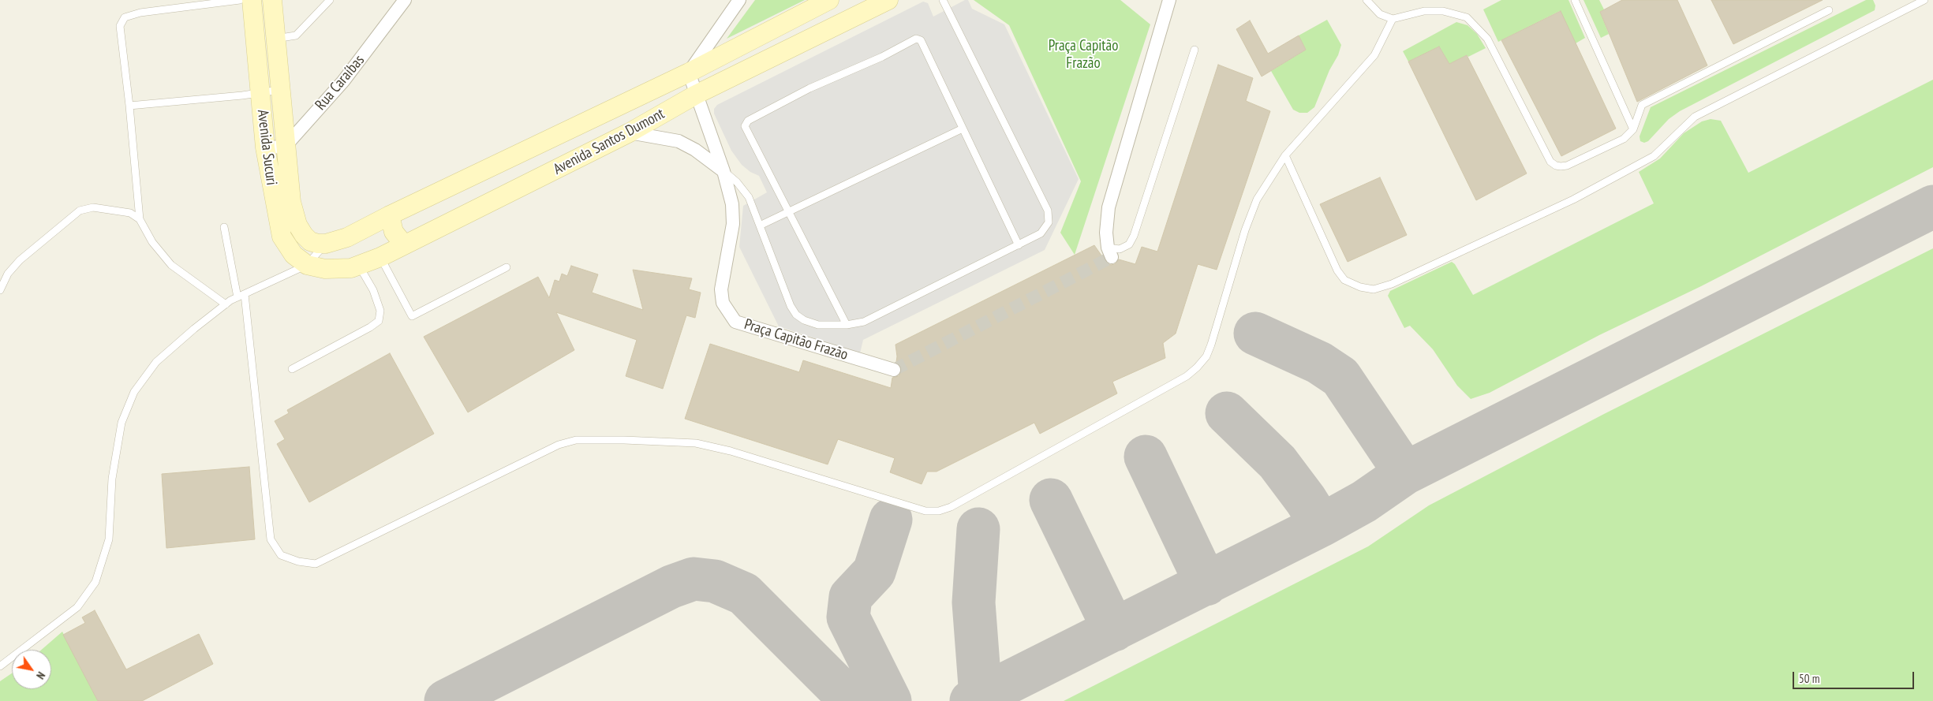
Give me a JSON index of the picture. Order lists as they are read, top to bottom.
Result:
{
  "streets": {
    "main road": ["Avenida Santos Dumont", "Avenida Sucuri"],
    "street": ["Rua Caraíbas", "Praça Capitão Frazão"]
  },
  "crossings": [
    ["Rua Caraíbas", "Avenida Sucuri"],
    ["Avenida Santos Dumont", "Avenida Sucuri"],
    ["Avenida Santos Dumont", "Praça Capitão Frazão"]
  ],
  "parks": ["Praça Capitão Frazão"],
  "scale_bar": "50 m",
  "north": "bottom right"
}
